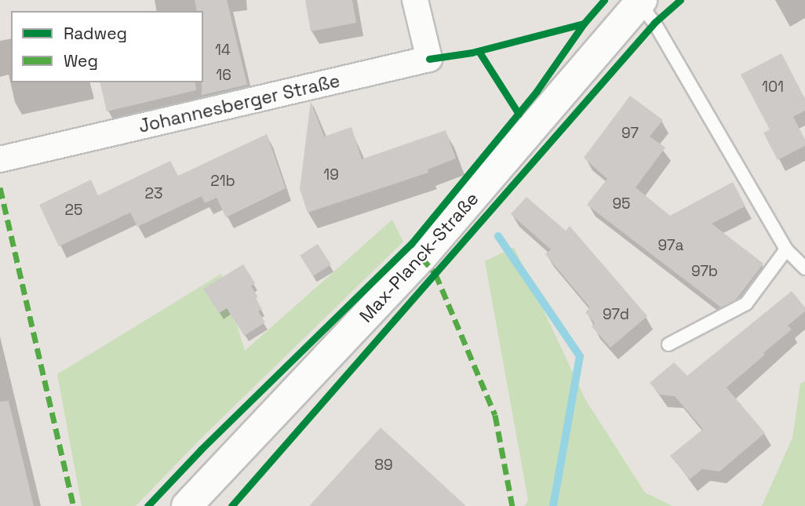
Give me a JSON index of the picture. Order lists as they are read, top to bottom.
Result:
{
  "streets": {
    "street": ["Johannesberger Straße", "Max-Planck-Straße"]
  },
  "house_numbers": [
    "14",
    "16",
    "101",
    "97",
    "19",
    "21b",
    "23",
    "95",
    "25",
    "97a",
    "97b",
    "97d",
    "89"
  ],
  "legend": ["Radweg", "Weg"]
}
